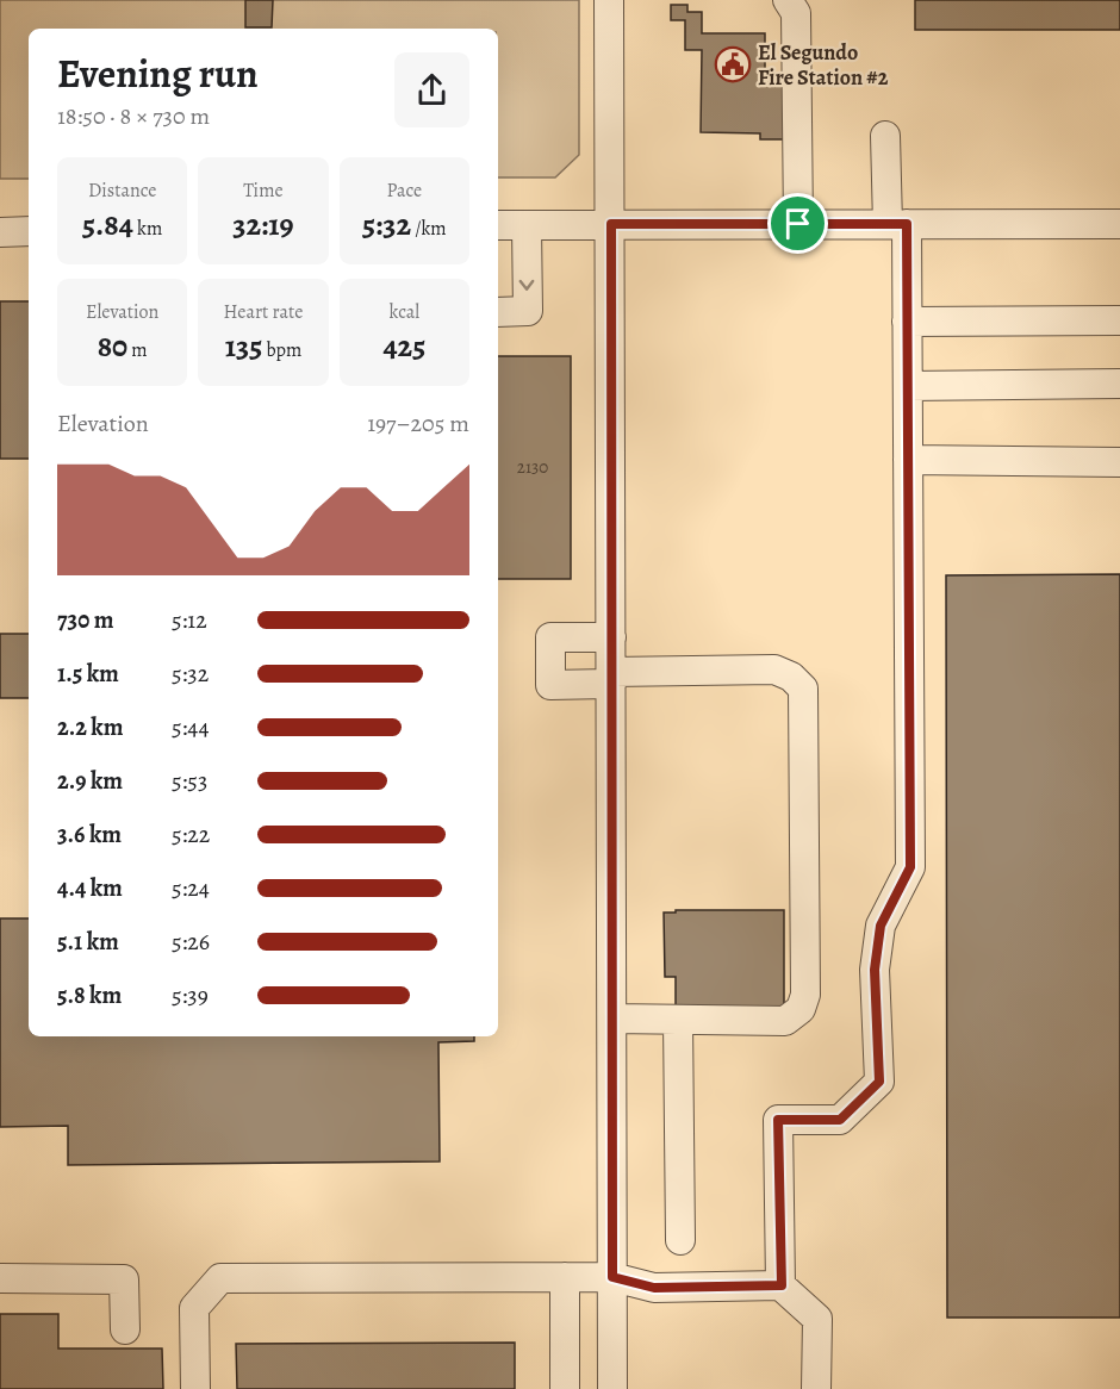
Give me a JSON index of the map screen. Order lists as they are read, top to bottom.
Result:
{
  "places": {
    "public building": ["El Segundo Fire Station #2"]
  },
  "house_numbers": ["2130"],
  "page": {
    "heading": ["Evening run", "18:50 · 8 × 730 m"],
    "stats": [
      ["Distance", "5.84 km"],
      ["Time", "32:19"],
      ["Pace", "5:32 /km"],
      ["Elevation", "80 m"],
      ["Heart rate", "135 bpm"],
      ["kcal", "425"]
    ],
    "chart": ["Elevation", "197–205 m"],
    "list": [
      {
        "name": "730 m",
        "note": "5:12"
      },
      {
        "name": "1.5 km",
        "note": "5:32"
      },
      {
        "name": "2.2 km",
        "note": "5:44"
      },
      {
        "name": "2.9 km",
        "note": "5:53"
      },
      {
        "name": "3.6 km",
        "note": "5:22"
      },
      {
        "name": "4.4 km",
        "note": "5:24"
      },
      {
        "name": "5.1 km",
        "note": "5:26"
      },
      {
        "name": "5.8 km",
        "note": "5:39"
      }
    ]
  }
}
